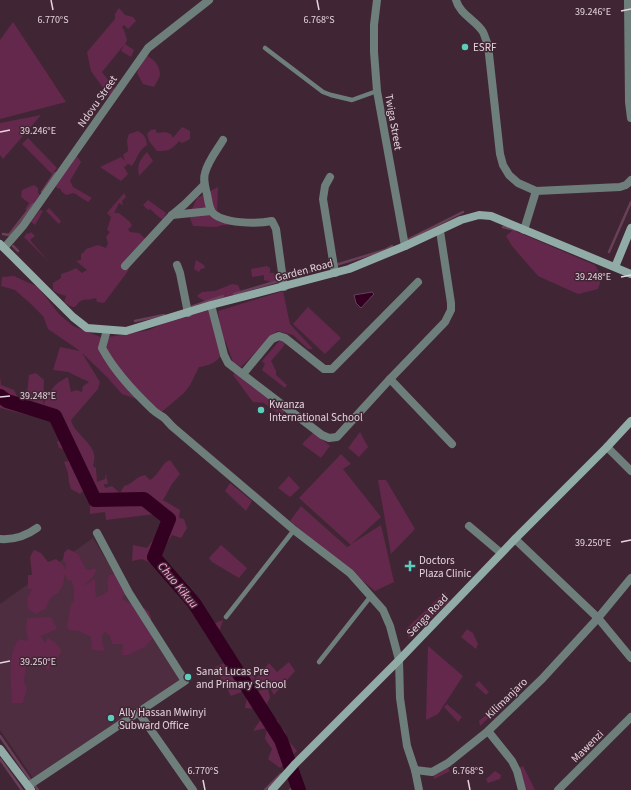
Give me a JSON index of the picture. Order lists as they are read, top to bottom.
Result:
{
  "streets": {
    "street": [
      "Ndovu Street",
      "Twiga Street",
      "Garden Road",
      "Senga Road",
      "Kilimanjaro",
      "Mawenzi"
    ]
  },
  "crossings": [
    ["Ndovu Street", "Garden Road"],
    ["Twiga Street", "Garden Road"]
  ],
  "water": ["Chuo Kikuu"],
  "places": {
    "other": [
      "ESRF",
      "Kwanza International School",
      "Sanat Lucas Pre and Primary School",
      "Ally Hassan Mwinyi Subward Office"
    ],
    "health": ["Doctors Plaza Clinic"]
  },
  "coordinates": [
    "39.246°E",
    "6.770°S",
    "6.768°S",
    "39.248°E",
    "39.250°E"
  ]
}
